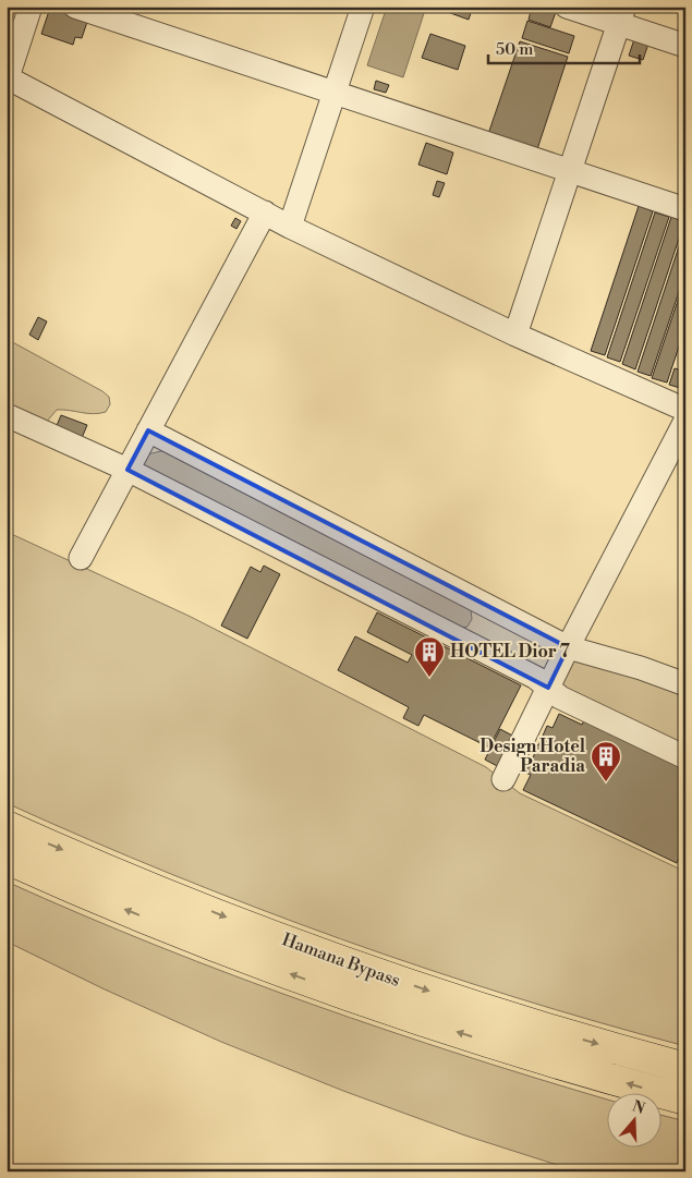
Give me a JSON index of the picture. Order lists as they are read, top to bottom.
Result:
{
  "streets": {
    "highway": ["Hamana Bypass"]
  },
  "places": {
    "building": ["HOTEL Dior 7", "Design Hotel Paradia"]
  },
  "scale_bar": "50 m",
  "north": "top"
}
